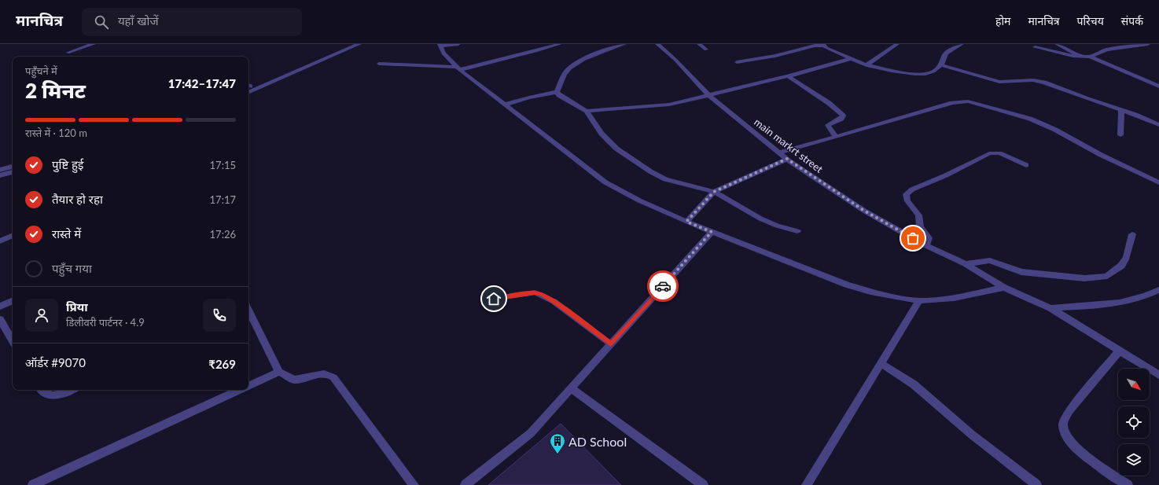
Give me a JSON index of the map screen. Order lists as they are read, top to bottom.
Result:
{
  "streets": {
    "street": ["main markrt street"]
  },
  "places": {
    "building": ["AD School"]
  },
  "north": "bottom right",
  "page": {
    "header": "मानचित्र",
    "search": "यहाँ खोजें",
    "nav": [
      "होम",
      "मानचित्र",
      "परिचय",
      "संपर्क"
    ],
    "heading": ["2 मिनट", "पहुँचने में", "17:42–17:47"],
    "panel": [
      "प्रिया",
      "डिलीवरी पार्टनर · 4.9",
      "ऑर्डर #9070",
      "₹269"
    ],
    "bar": "रास्ते में · 120 m",
    "list": [
      ["पुष्टि हुई", "17:15"],
      ["तैयार हो रहा", "17:17"],
      ["रास्ते में", "17:26"],
      "पहुँच गया"
    ]
  }
}
